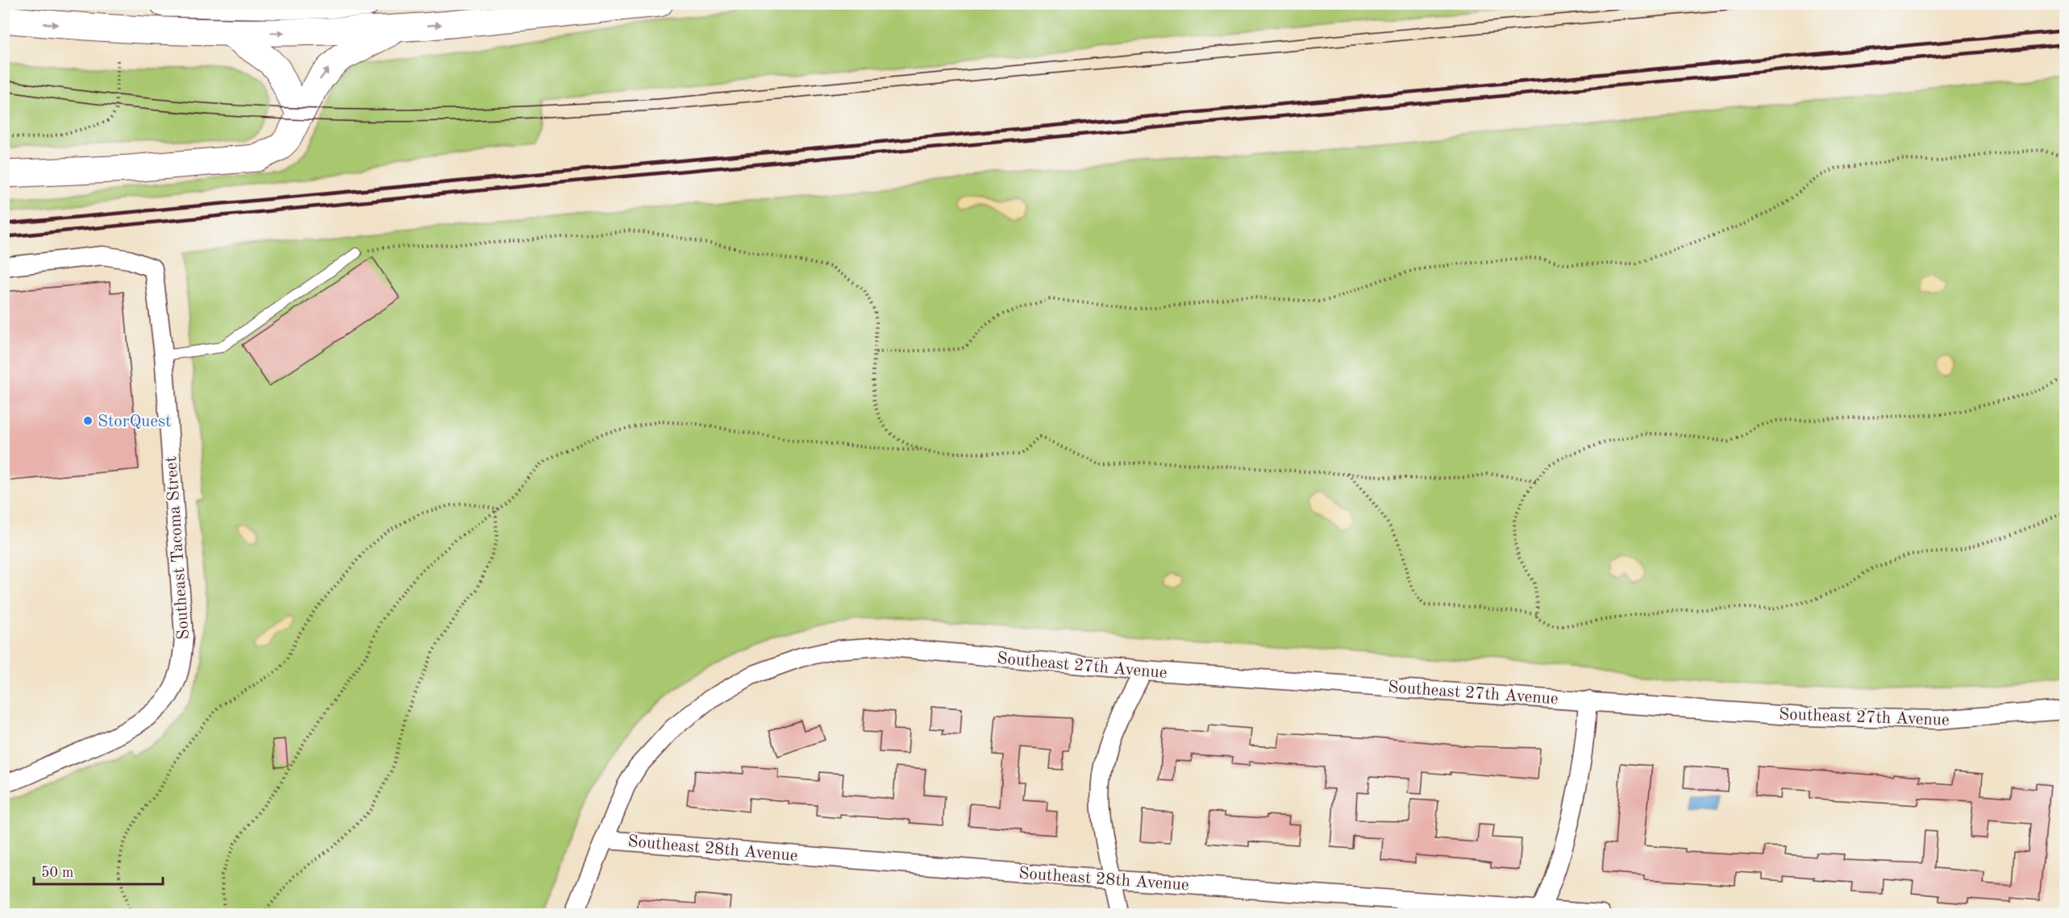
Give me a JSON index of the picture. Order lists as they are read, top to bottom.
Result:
{
  "streets": {
    "street": ["Southeast Tacoma Street", "Southeast 27th Avenue", "Southeast 28th Avenue"]
  },
  "crossings": [
    ["Southeast 27th Avenue", "Southeast 28th Avenue"]
  ],
  "places": ["StorQuest"],
  "scale_bar": "50 m"
}
